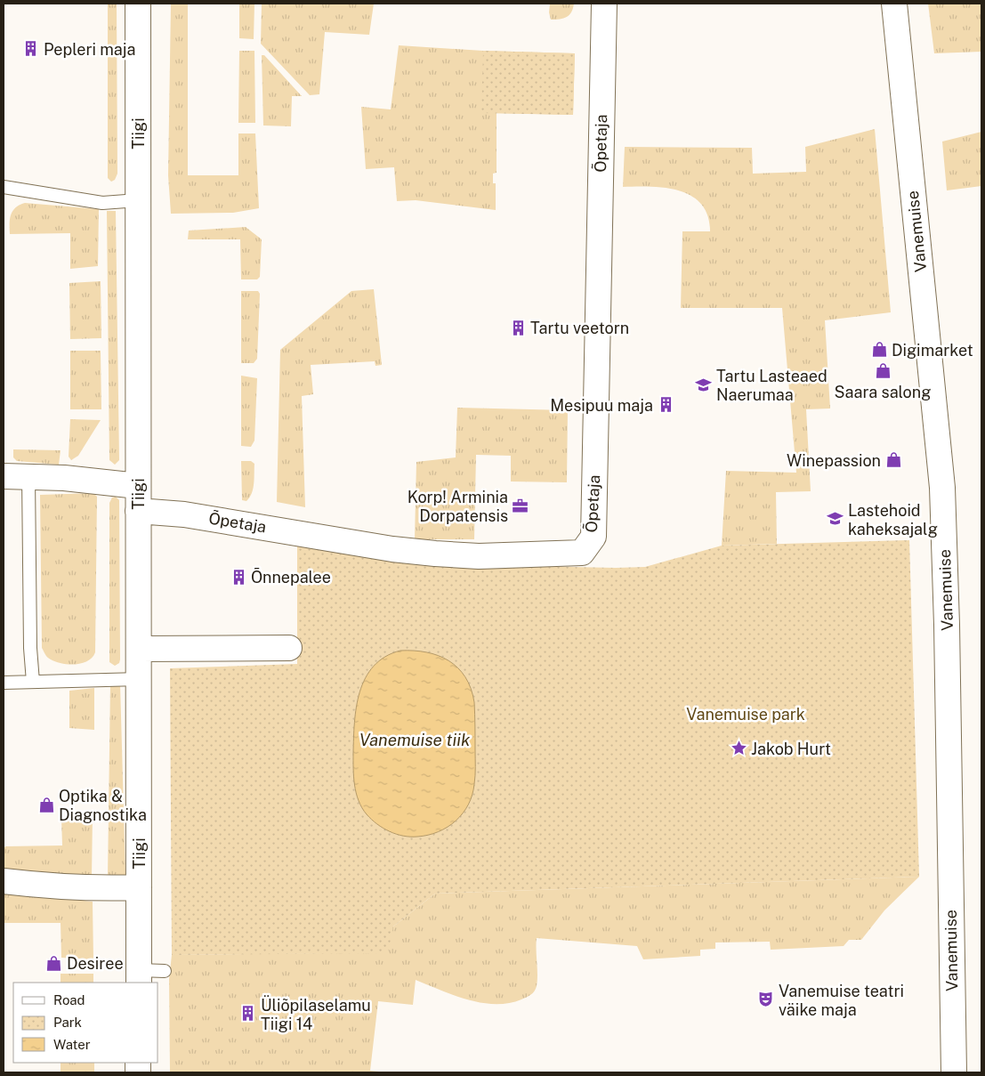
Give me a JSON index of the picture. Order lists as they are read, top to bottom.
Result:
{
  "streets": {
    "street": ["Tiigi", "Õpetaja", "Vanemuise"]
  },
  "crossings": [
    ["Tiigi", "Õpetaja"]
  ],
  "water": ["Vanemuise tiik"],
  "parks": ["Vanemuise park"],
  "places": {
    "building": [
      "Pepleri maja",
      "Tartu veetorn",
      "Mesipuu maja",
      "Õnnepalee",
      "Üliõpilaselamu Tiigi 14"
    ],
    "shop": [
      "Digimarket",
      "Saara salong",
      "Winepassion",
      "Optika & Diagnostika",
      "Desiree"
    ],
    "school or university": ["Tartu Lasteaed Naerumaa", "Lastehoid kaheksajalg"],
    "office": ["Korp! Arminia Dorpatensis"],
    "place": ["Jakob Hurt"],
    "theatre": ["Vanemuise teatri väike maja"]
  },
  "legend": ["Road", "Park", "Water"]
}
